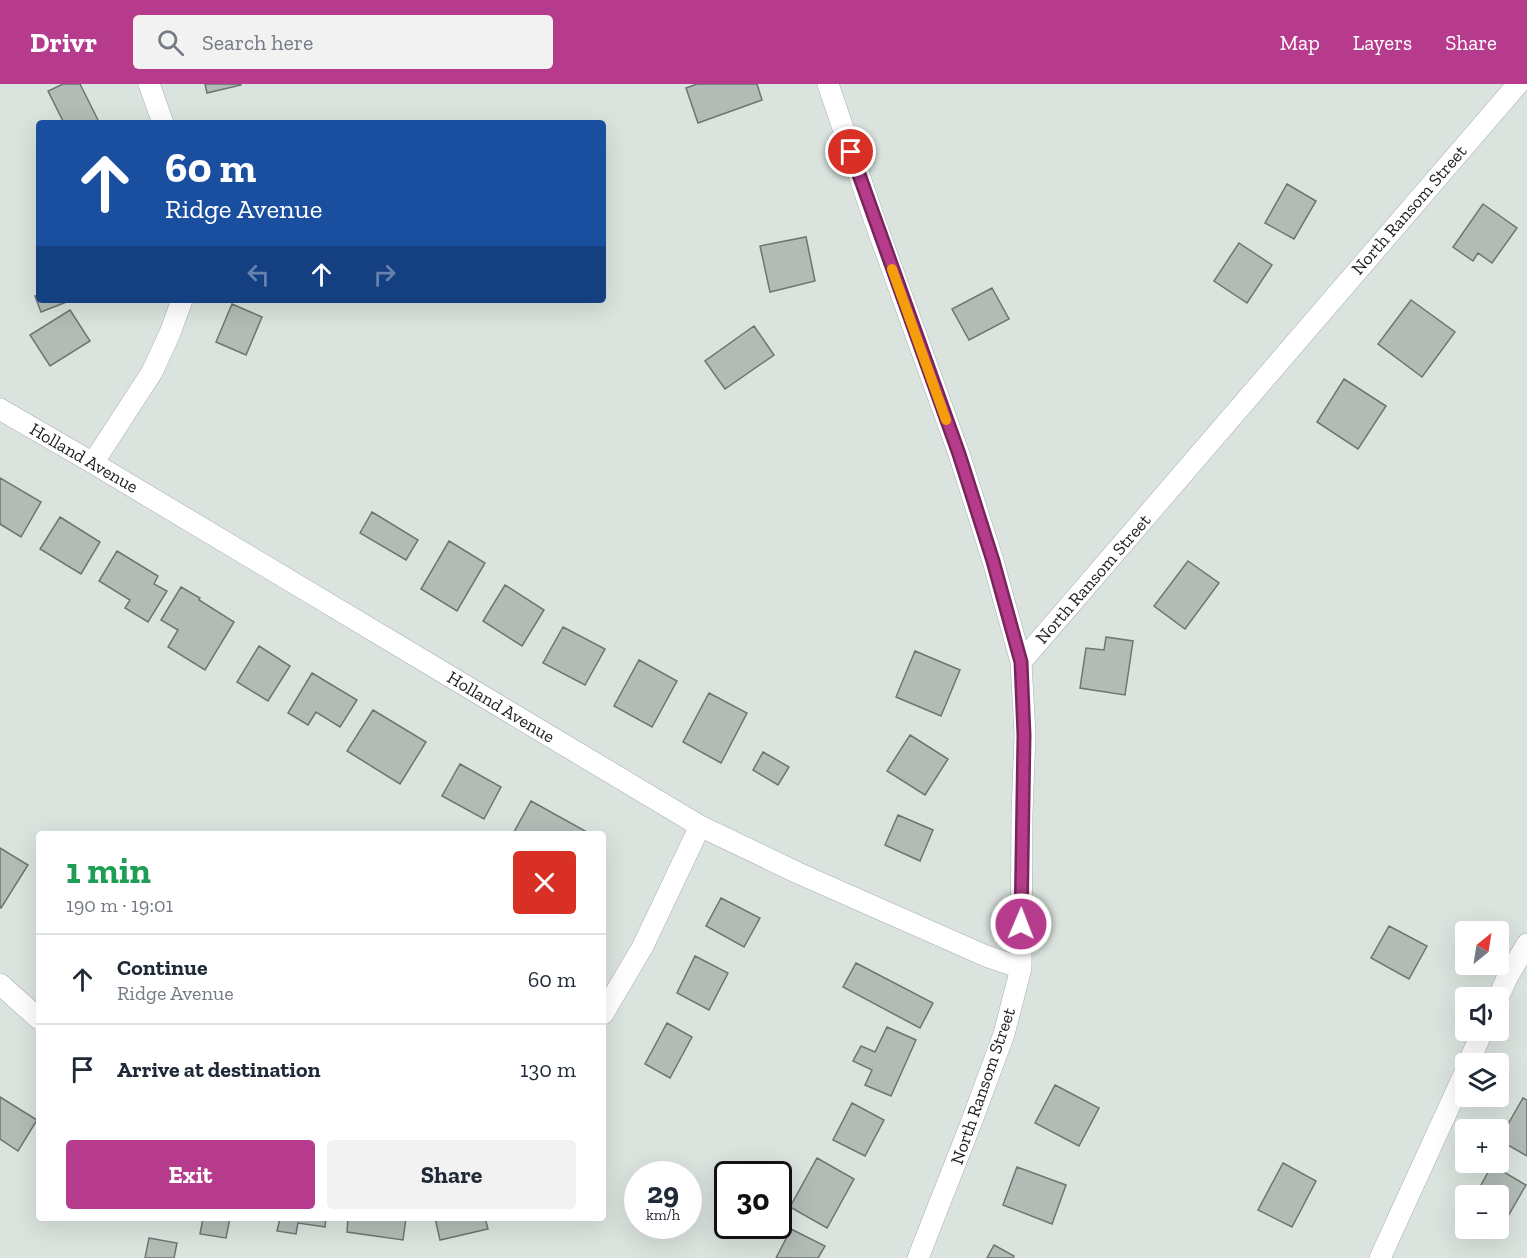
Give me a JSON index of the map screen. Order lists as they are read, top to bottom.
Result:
{
  "streets": {
    "street": ["North Ransom Street", "Holland Avenue"]
  },
  "crossings": [
    ["North Ransom Street", "Holland Avenue"]
  ],
  "north": "top right",
  "page": {
    "header": "Drivr",
    "search": "Search here",
    "nav": ["Map", "Layers", "Share"],
    "turn": ["60 m", "Ridge Avenue"],
    "heading": ["1 min", "190 m · 19:01"],
    "map_buttons": ["+", "−"],
    "list": [
      {
        "name": "Continue",
        "note": "Ridge Avenue",
        "value": "60 m"
      },
      {
        "name": "Arrive at destination",
        "value": "130 m"
      }
    ],
    "buttons": ["Exit", "Share"],
    "speed": "29 km/h",
    "limit": "30"
  }
}
